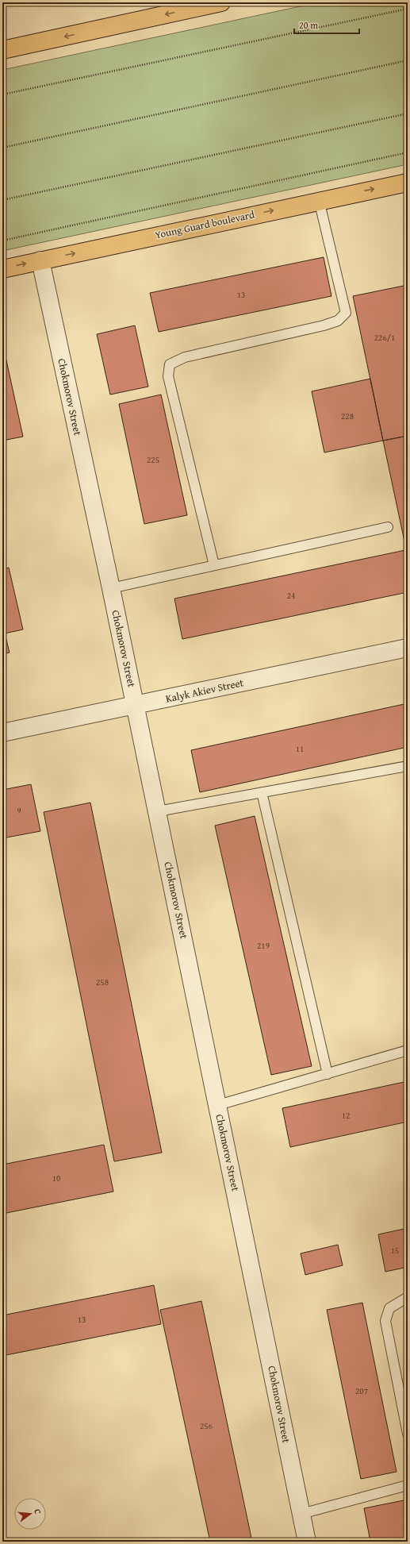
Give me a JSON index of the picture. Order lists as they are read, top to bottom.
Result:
{
  "streets": {
    "main road": ["Young Guard boulevard"],
    "street": ["Chokmorov Street", "Kalyk Akiev Street"]
  },
  "crossings": [
    ["Young Guard boulevard", "Chokmorov Street"],
    ["Chokmorov Street", "Kalyk Akiev Street"]
  ],
  "one_way": ["Young Guard boulevard"],
  "house_numbers": [
    "13",
    "226/1",
    "228",
    "225",
    "24",
    "11",
    "9",
    "219",
    "258",
    "12",
    "10",
    "15",
    "13",
    "207",
    "256"
  ],
  "scale_bar": "20 m",
  "north": "right"
}
